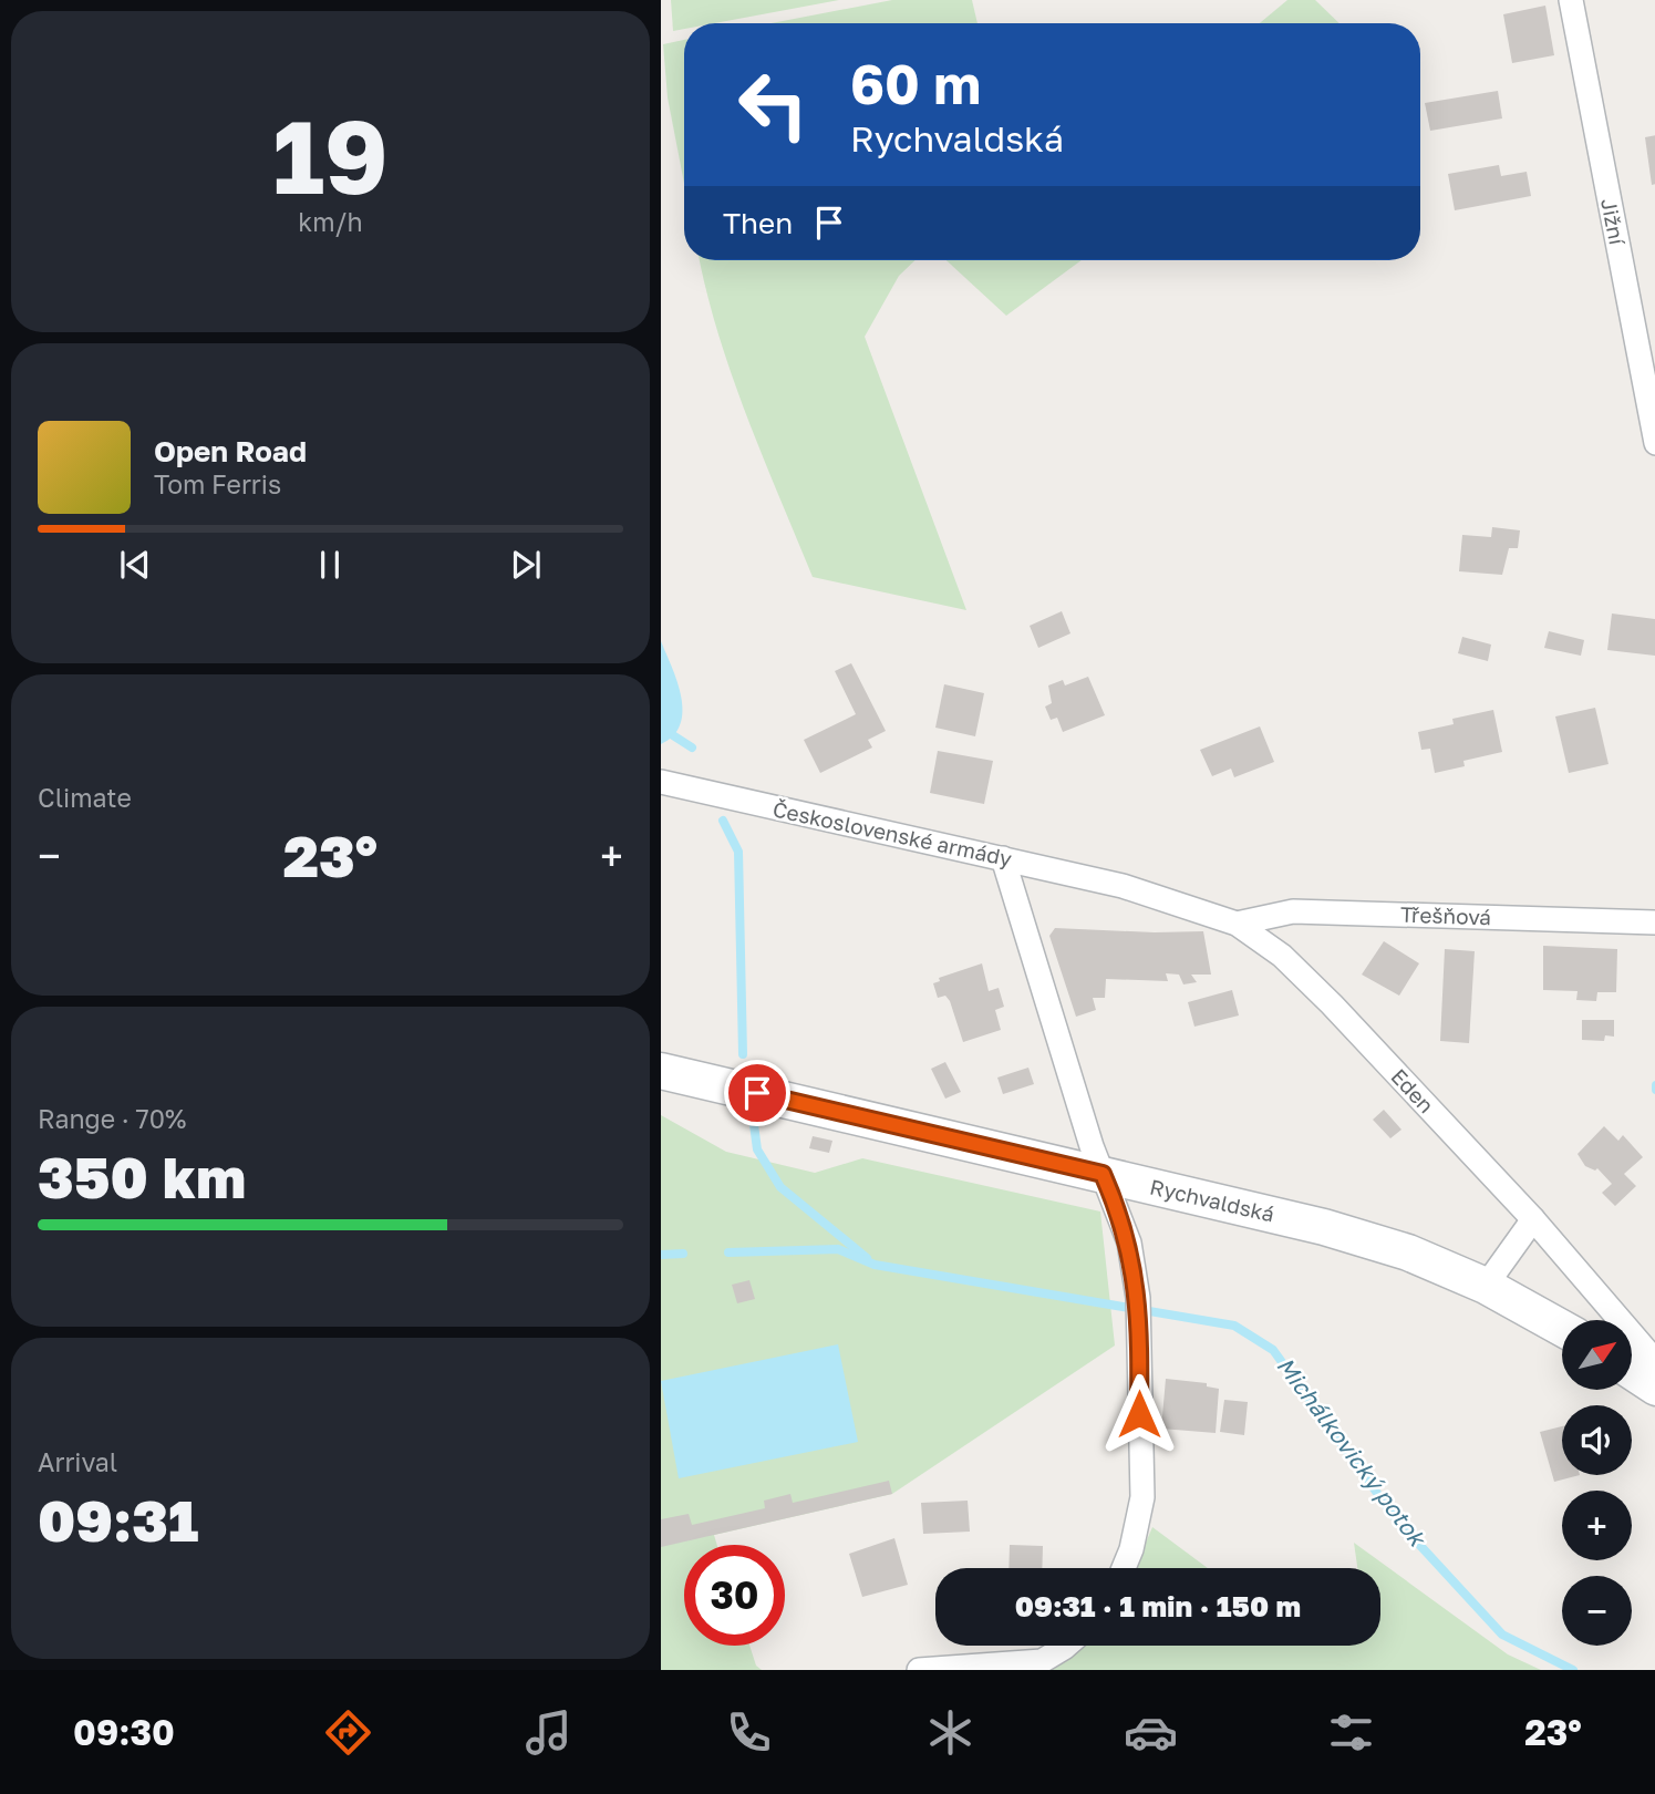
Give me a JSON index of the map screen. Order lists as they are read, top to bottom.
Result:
{
  "streets": {
    "street": [
      "Jižní",
      "Československé armády",
      "Třešňová",
      "Eden",
      "Rychvaldská"
    ]
  },
  "crossings": [
    ["Československé armády", "Eden"],
    ["Třešňová", "Eden"]
  ],
  "water": ["Michálkovický potok"],
  "north": "top right",
  "page": {
    "tile": [
      ["19", "km/h"],
      "Climate",
      ["Range · 70%", "350 km"],
      ["Arrival", "09:31"]
    ],
    "turn": ["60 m", "Rychvaldská"],
    "then": "Then",
    "song": ["Open Road", "Tom Ferris"],
    "heat": ["−", "23°", "+"],
    "map_buttons": ["+", "−"],
    "limit": "30",
    "trip": "09:31 · 1 min · 150 m",
    "tabs": ["09:30", "23°"]
  }
}
